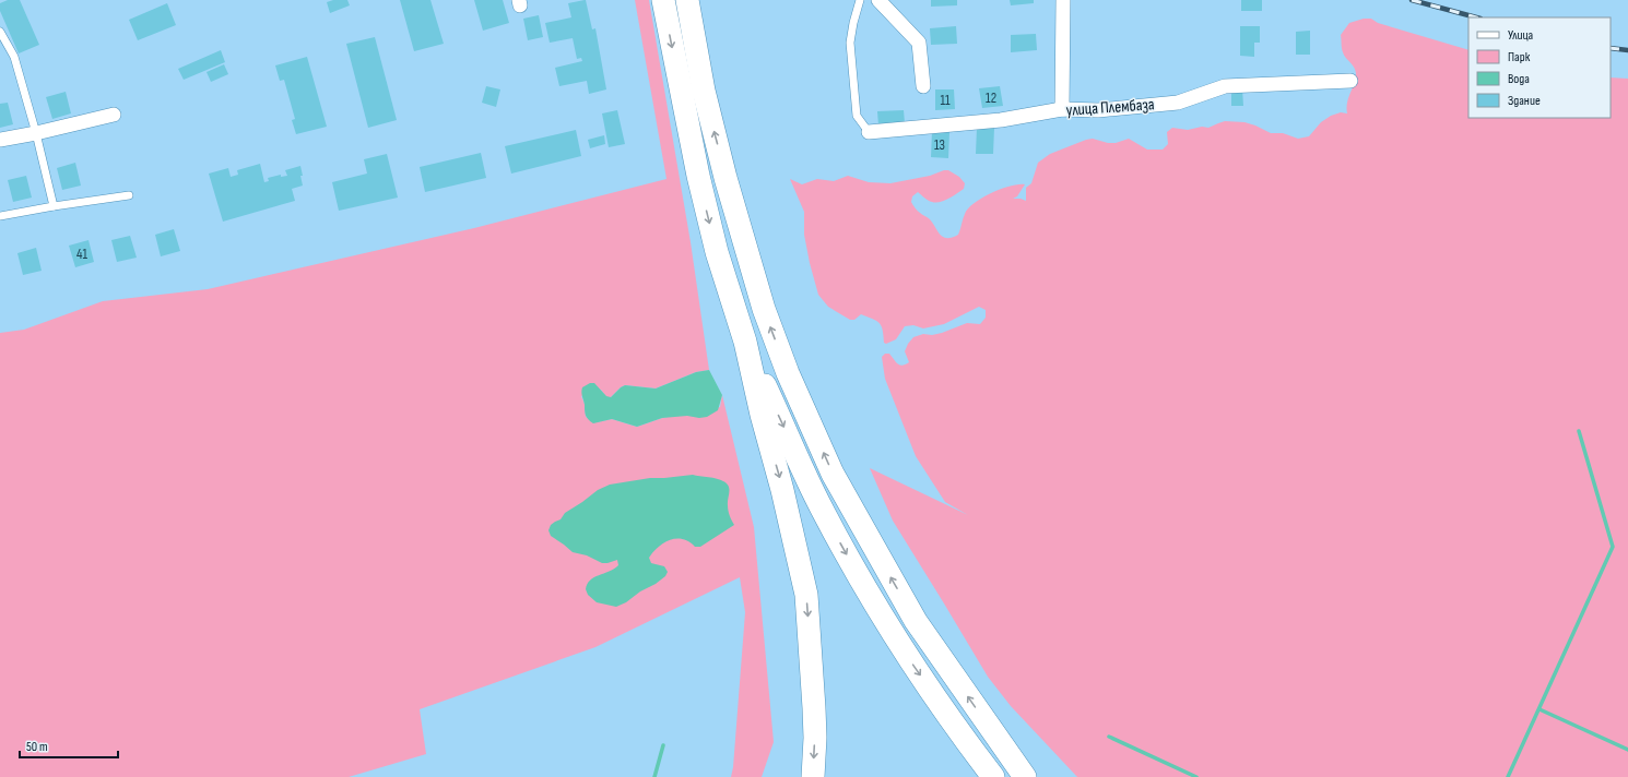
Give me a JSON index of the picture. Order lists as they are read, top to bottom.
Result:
{
  "streets": {
    "street": ["улица Плембаза"]
  },
  "house_numbers": [
    "12",
    "11",
    "13",
    "41"
  ],
  "legend": [
    "Улица",
    "Парк",
    "Вода",
    "Здание"
  ],
  "scale_bar": "50 m"
}
